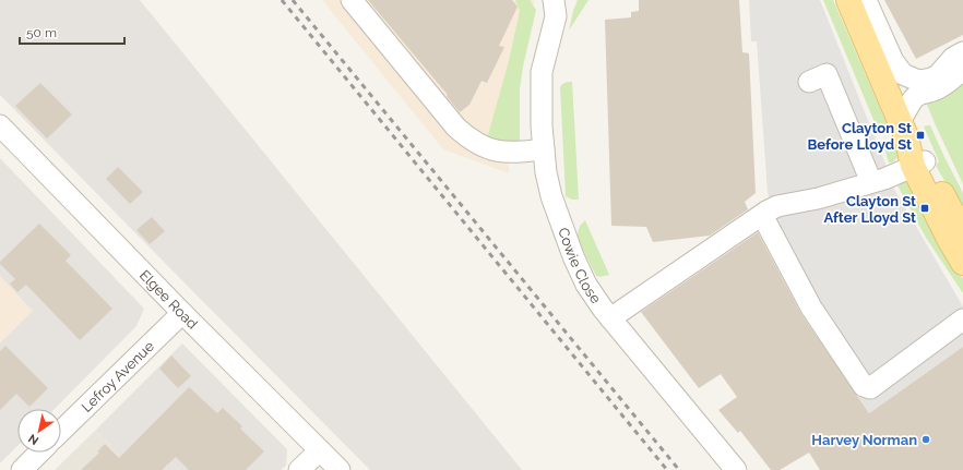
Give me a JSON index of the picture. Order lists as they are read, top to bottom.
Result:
{
  "streets": {
    "street": ["Cowie Close", "Elgee Road", "Lefroy Avenue"]
  },
  "crossings": [
    ["Elgee Road", "Lefroy Avenue"]
  ],
  "places": {
    "transit": ["Clayton St Before Lloyd St", "Clayton St After Lloyd St"],
    "other": ["Harvey Norman"]
  },
  "scale_bar": "50 m",
  "north": "bottom left"
}
